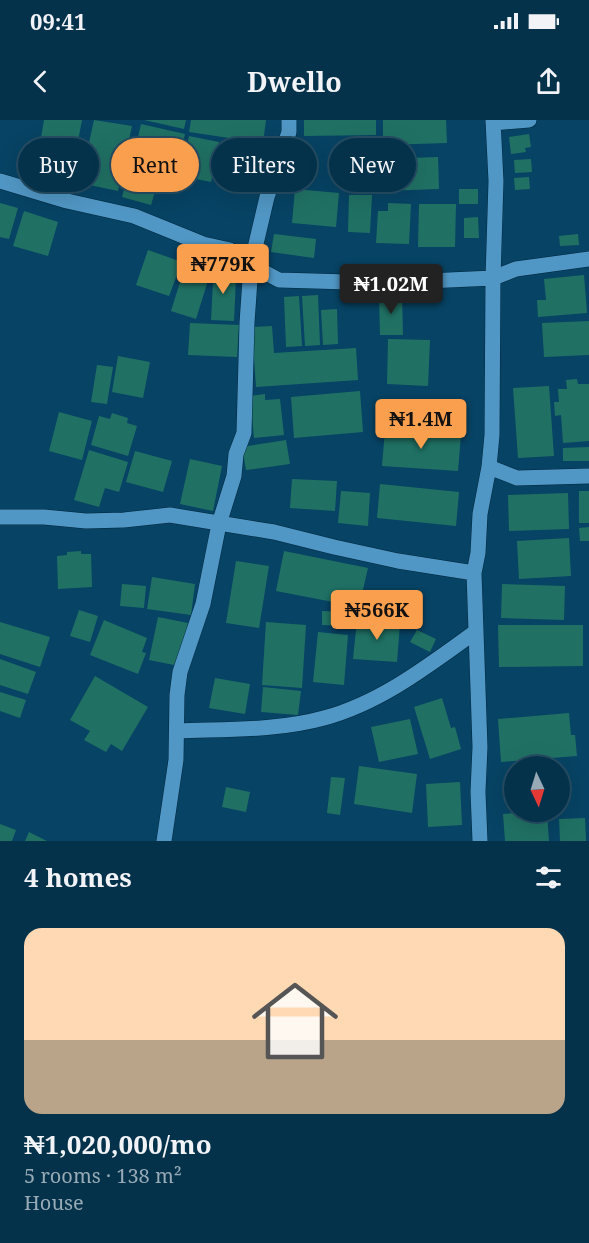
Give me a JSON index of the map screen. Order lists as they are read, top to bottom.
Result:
{
  "north": "bottom",
  "page": {
    "status": "09:41",
    "header": "Dwello",
    "chip": [
      "Buy",
      "Rent",
      "Filters",
      "New"
    ],
    "price": [
      "₦779K",
      "₦1.02M",
      "₦1.4M",
      "₦566K"
    ],
    "heading": "4 homes",
    "list": [
      {
        "name": "₦1,020,000/mo",
        "note": "5 rooms · 138 m² · House"
      }
    ]
  }
}
